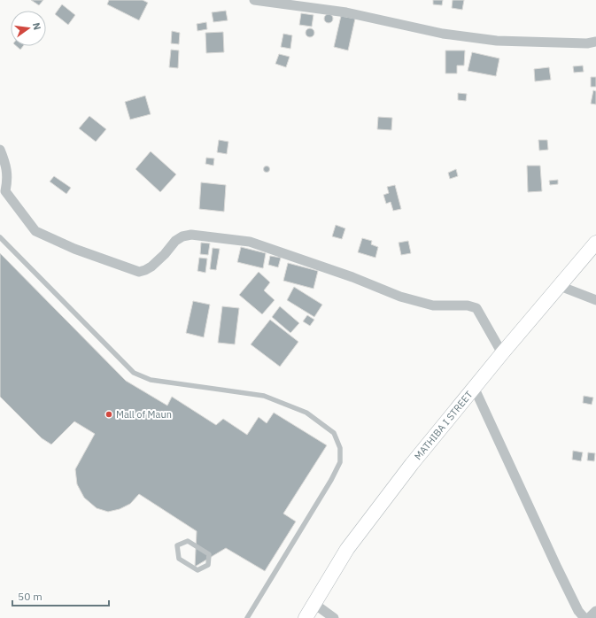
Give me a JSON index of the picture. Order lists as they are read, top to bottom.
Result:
{
  "streets": {
    "street": ["MATHIBA I STREET"]
  },
  "places": ["Mall of Maun"],
  "scale_bar": "50 m",
  "north": "right"
}
